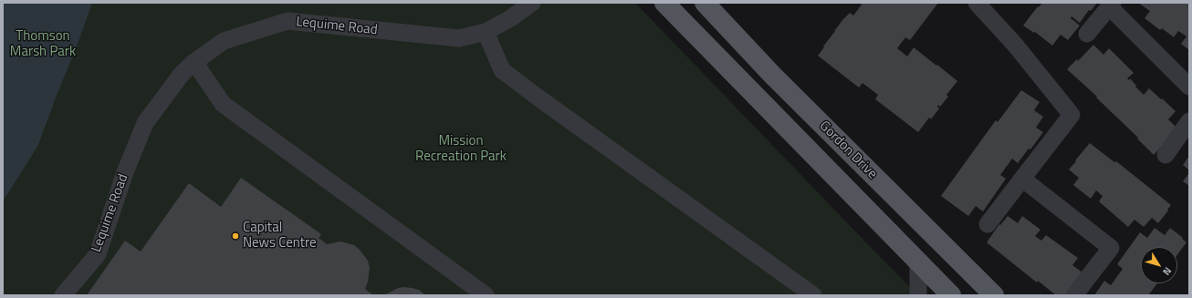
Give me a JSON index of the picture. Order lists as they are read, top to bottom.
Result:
{
  "streets": {
    "main road": ["Gordon Drive"],
    "street": ["Lequime Road"]
  },
  "parks": ["Thomson Marsh Park", "Mission Recreation Park"],
  "places": ["Capital News Centre"],
  "north": "bottom right"
}
